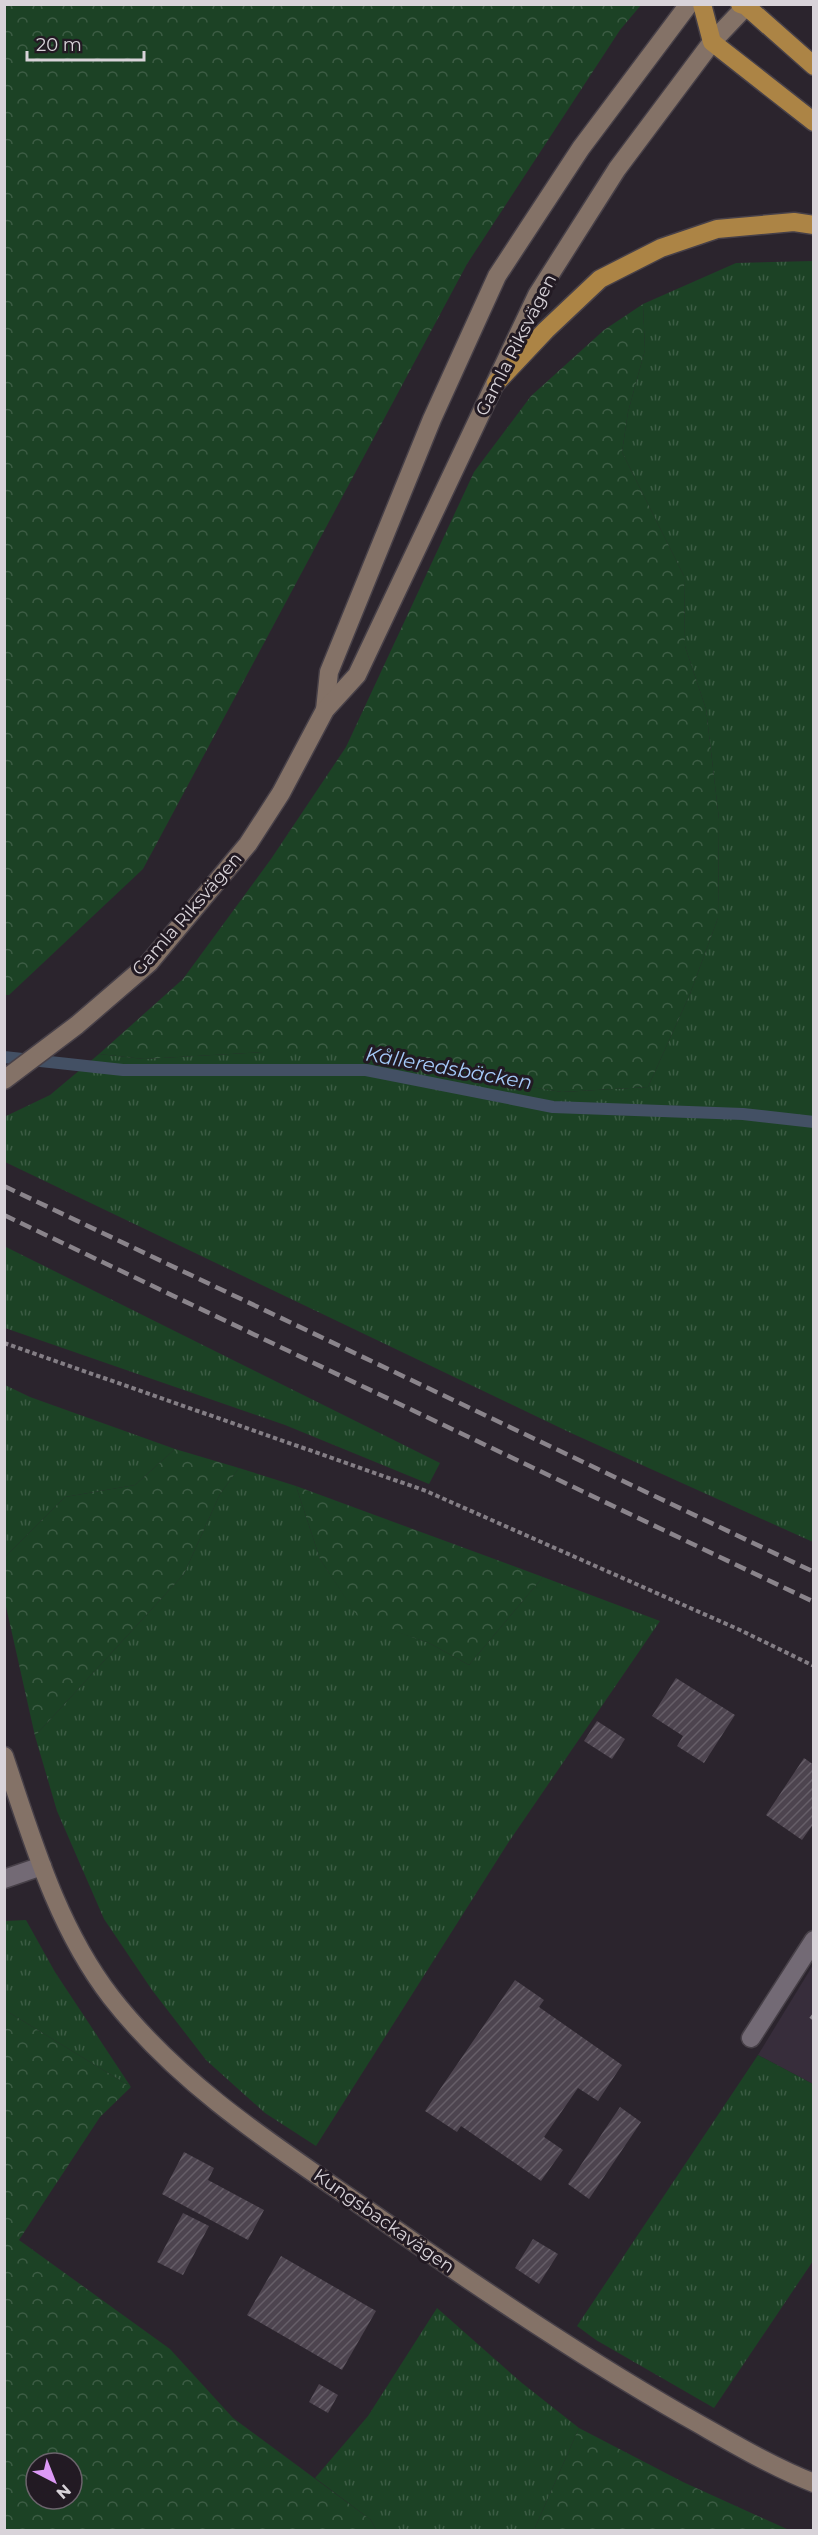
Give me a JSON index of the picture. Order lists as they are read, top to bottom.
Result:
{
  "streets": {
    "street": ["Gamla Riksvägen", "Kungsbackavägen"]
  },
  "water": ["Kålleredsbäcken"],
  "scale_bar": "20 m",
  "north": "bottom right"
}
